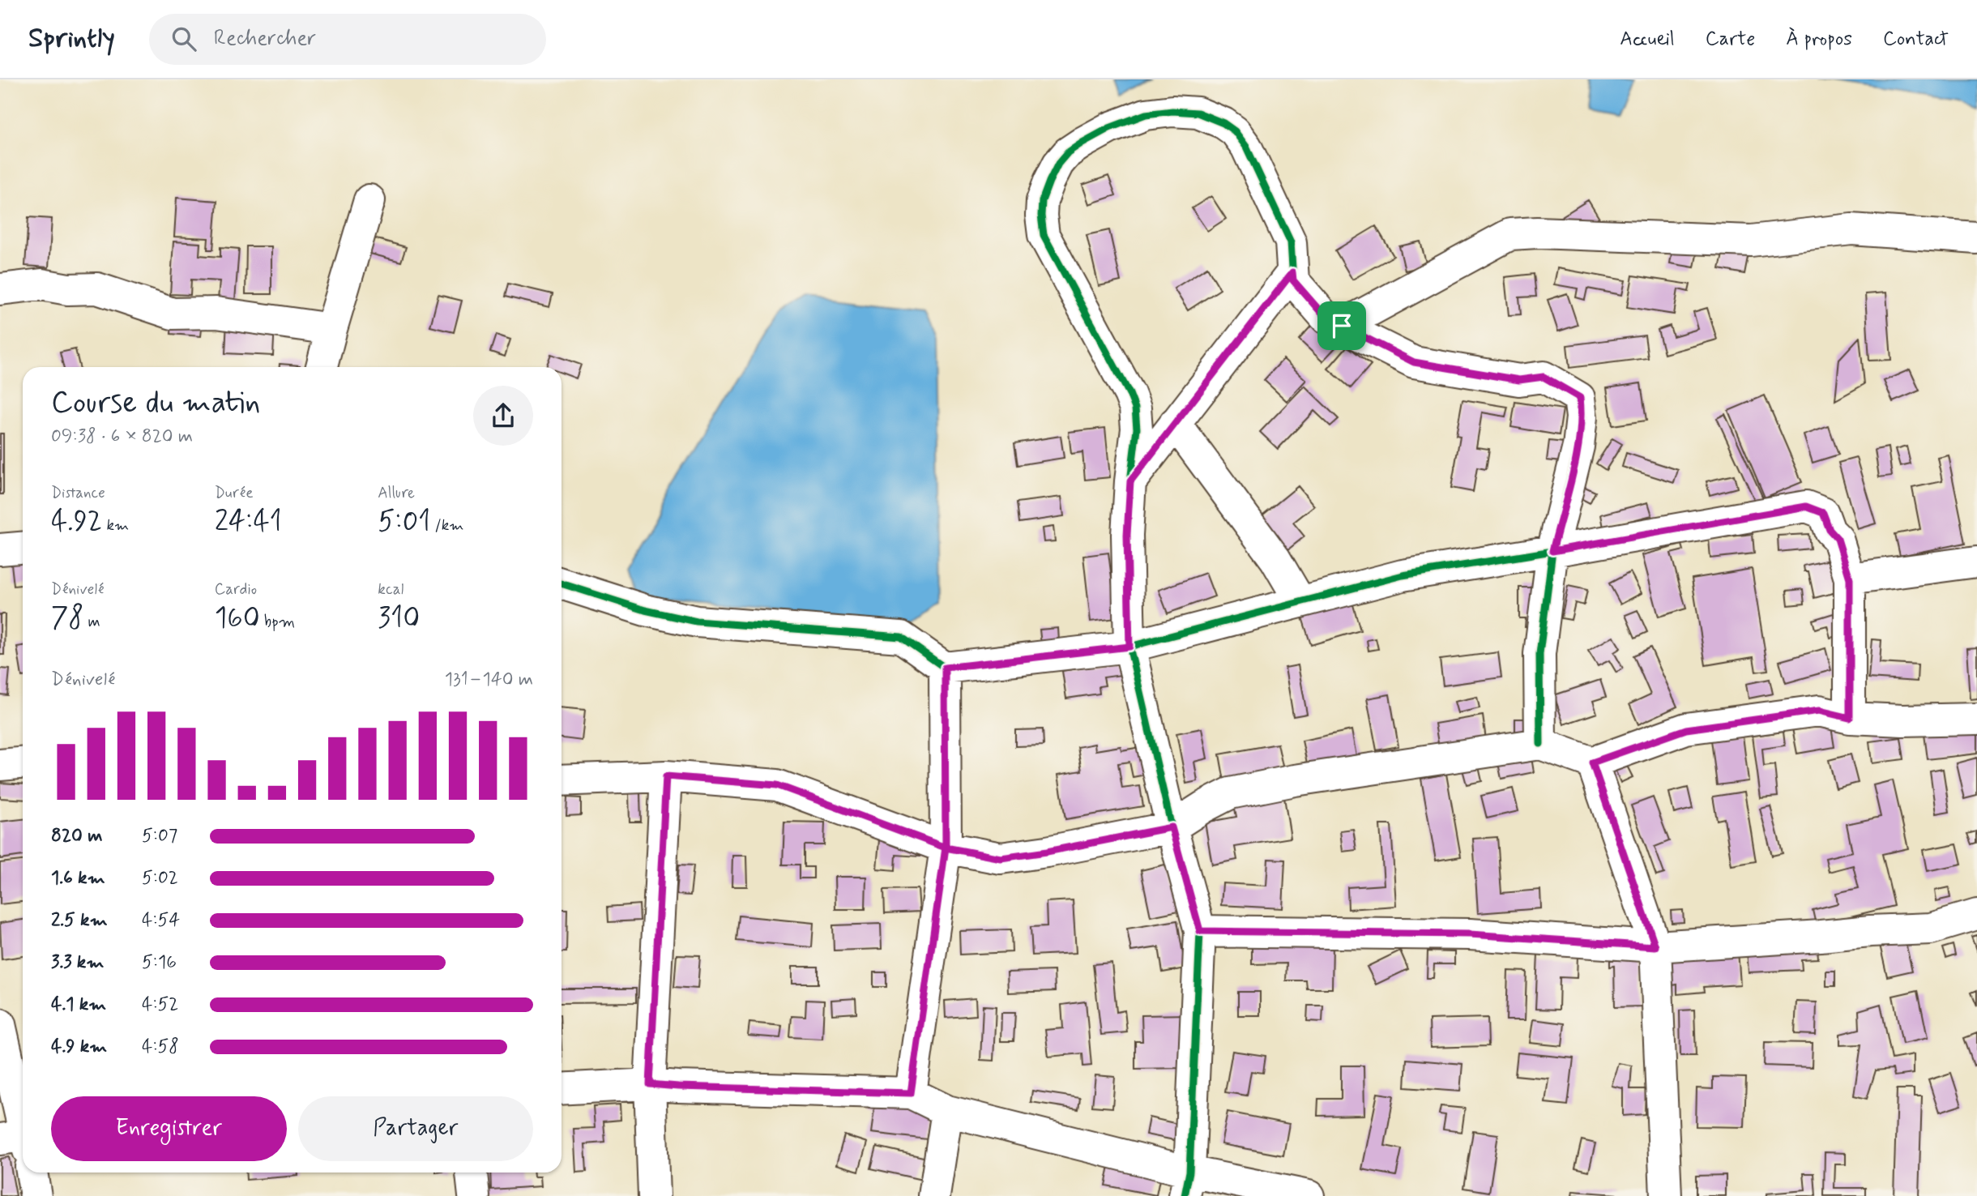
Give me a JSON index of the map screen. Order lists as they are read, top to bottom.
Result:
{
  "page": {
    "header": "Sprintly",
    "search": "Rechercher",
    "nav": [
      "Accueil",
      "Carte",
      "À propos",
      "Contact"
    ],
    "heading": ["Course du matin", "09:38 · 6 × 820 m"],
    "stats": [
      ["Distance", "4.92 km"],
      ["Durée", "24:41"],
      ["Allure", "5:01 /km"],
      ["Dénivelé", "78 m"],
      ["Cardio", "160 bpm"],
      ["kcal", "310"]
    ],
    "chart": ["Dénivelé", "131–140 m"],
    "list": [
      {
        "name": "820 m",
        "note": "5:07"
      },
      {
        "name": "1.6 km",
        "note": "5:02"
      },
      {
        "name": "2.5 km",
        "note": "4:54"
      },
      {
        "name": "3.3 km",
        "note": "5:16"
      },
      {
        "name": "4.1 km",
        "note": "4:52"
      },
      {
        "name": "4.9 km",
        "note": "4:58"
      }
    ],
    "buttons": ["Enregistrer", "Partager"]
  }
}
